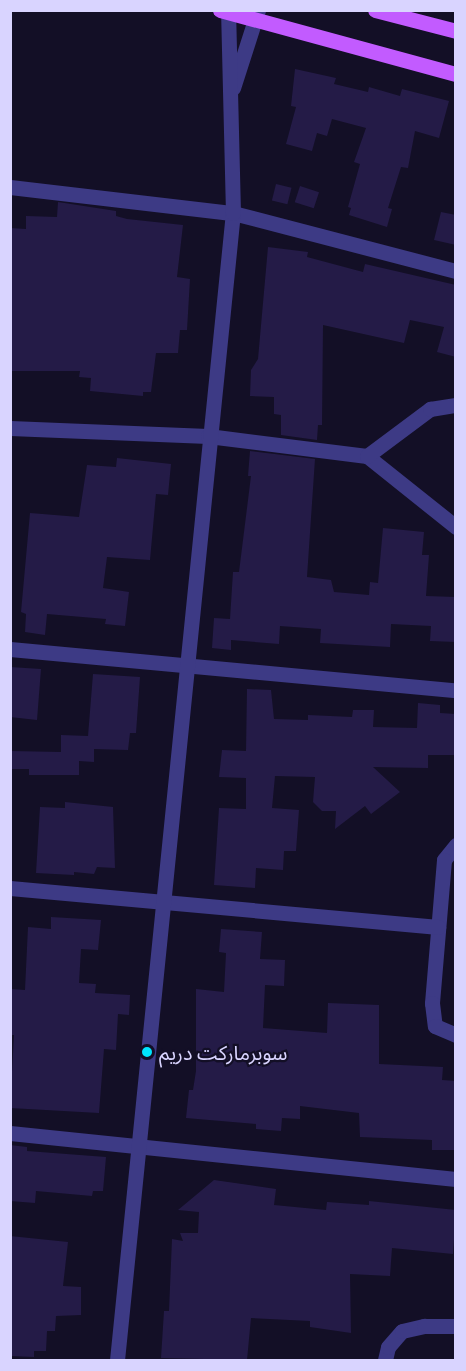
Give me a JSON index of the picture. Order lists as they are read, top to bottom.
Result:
{
  "places": ["سوبرماركت دريم"]
}
